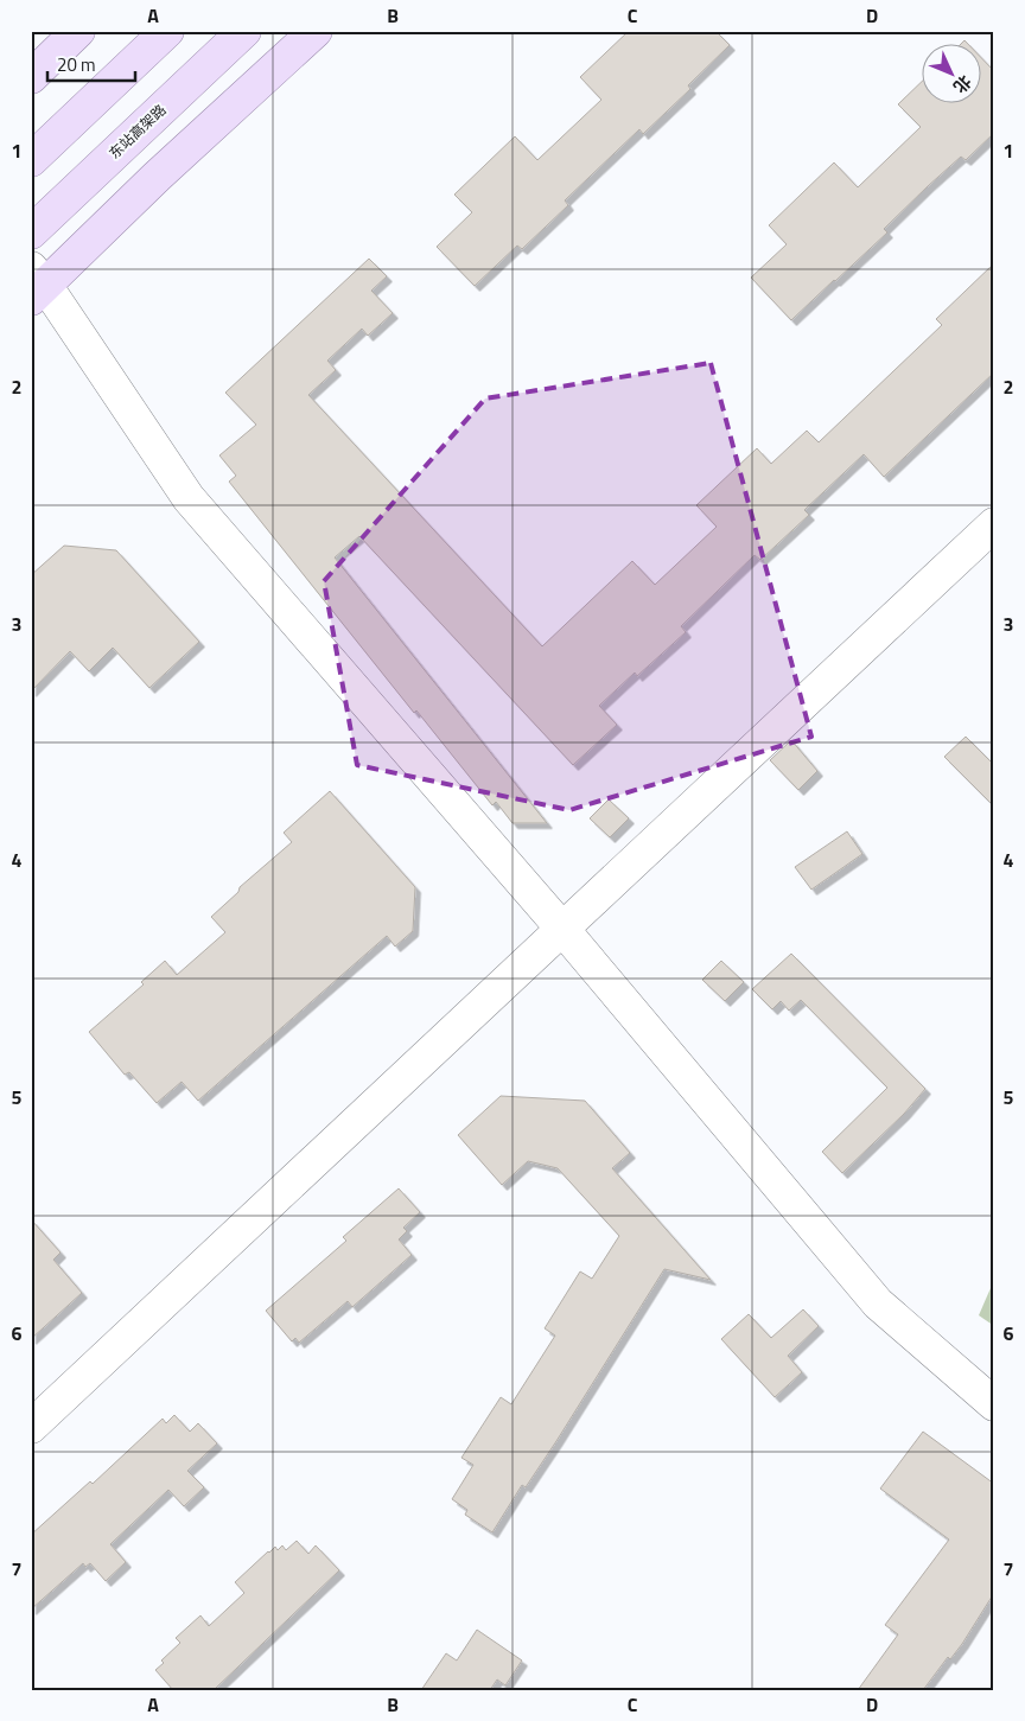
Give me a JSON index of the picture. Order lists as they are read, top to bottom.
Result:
{
  "streets": {
    "main road": ["东站高架路"]
  },
  "scale_bar": "20 m",
  "north": "bottom right",
  "grid": {
    "columns": [
      "A",
      "B",
      "C",
      "D"
    ],
    "rows": [
      "1",
      "2",
      "3",
      "4",
      "5",
      "6",
      "7"
    ]
  }
}
